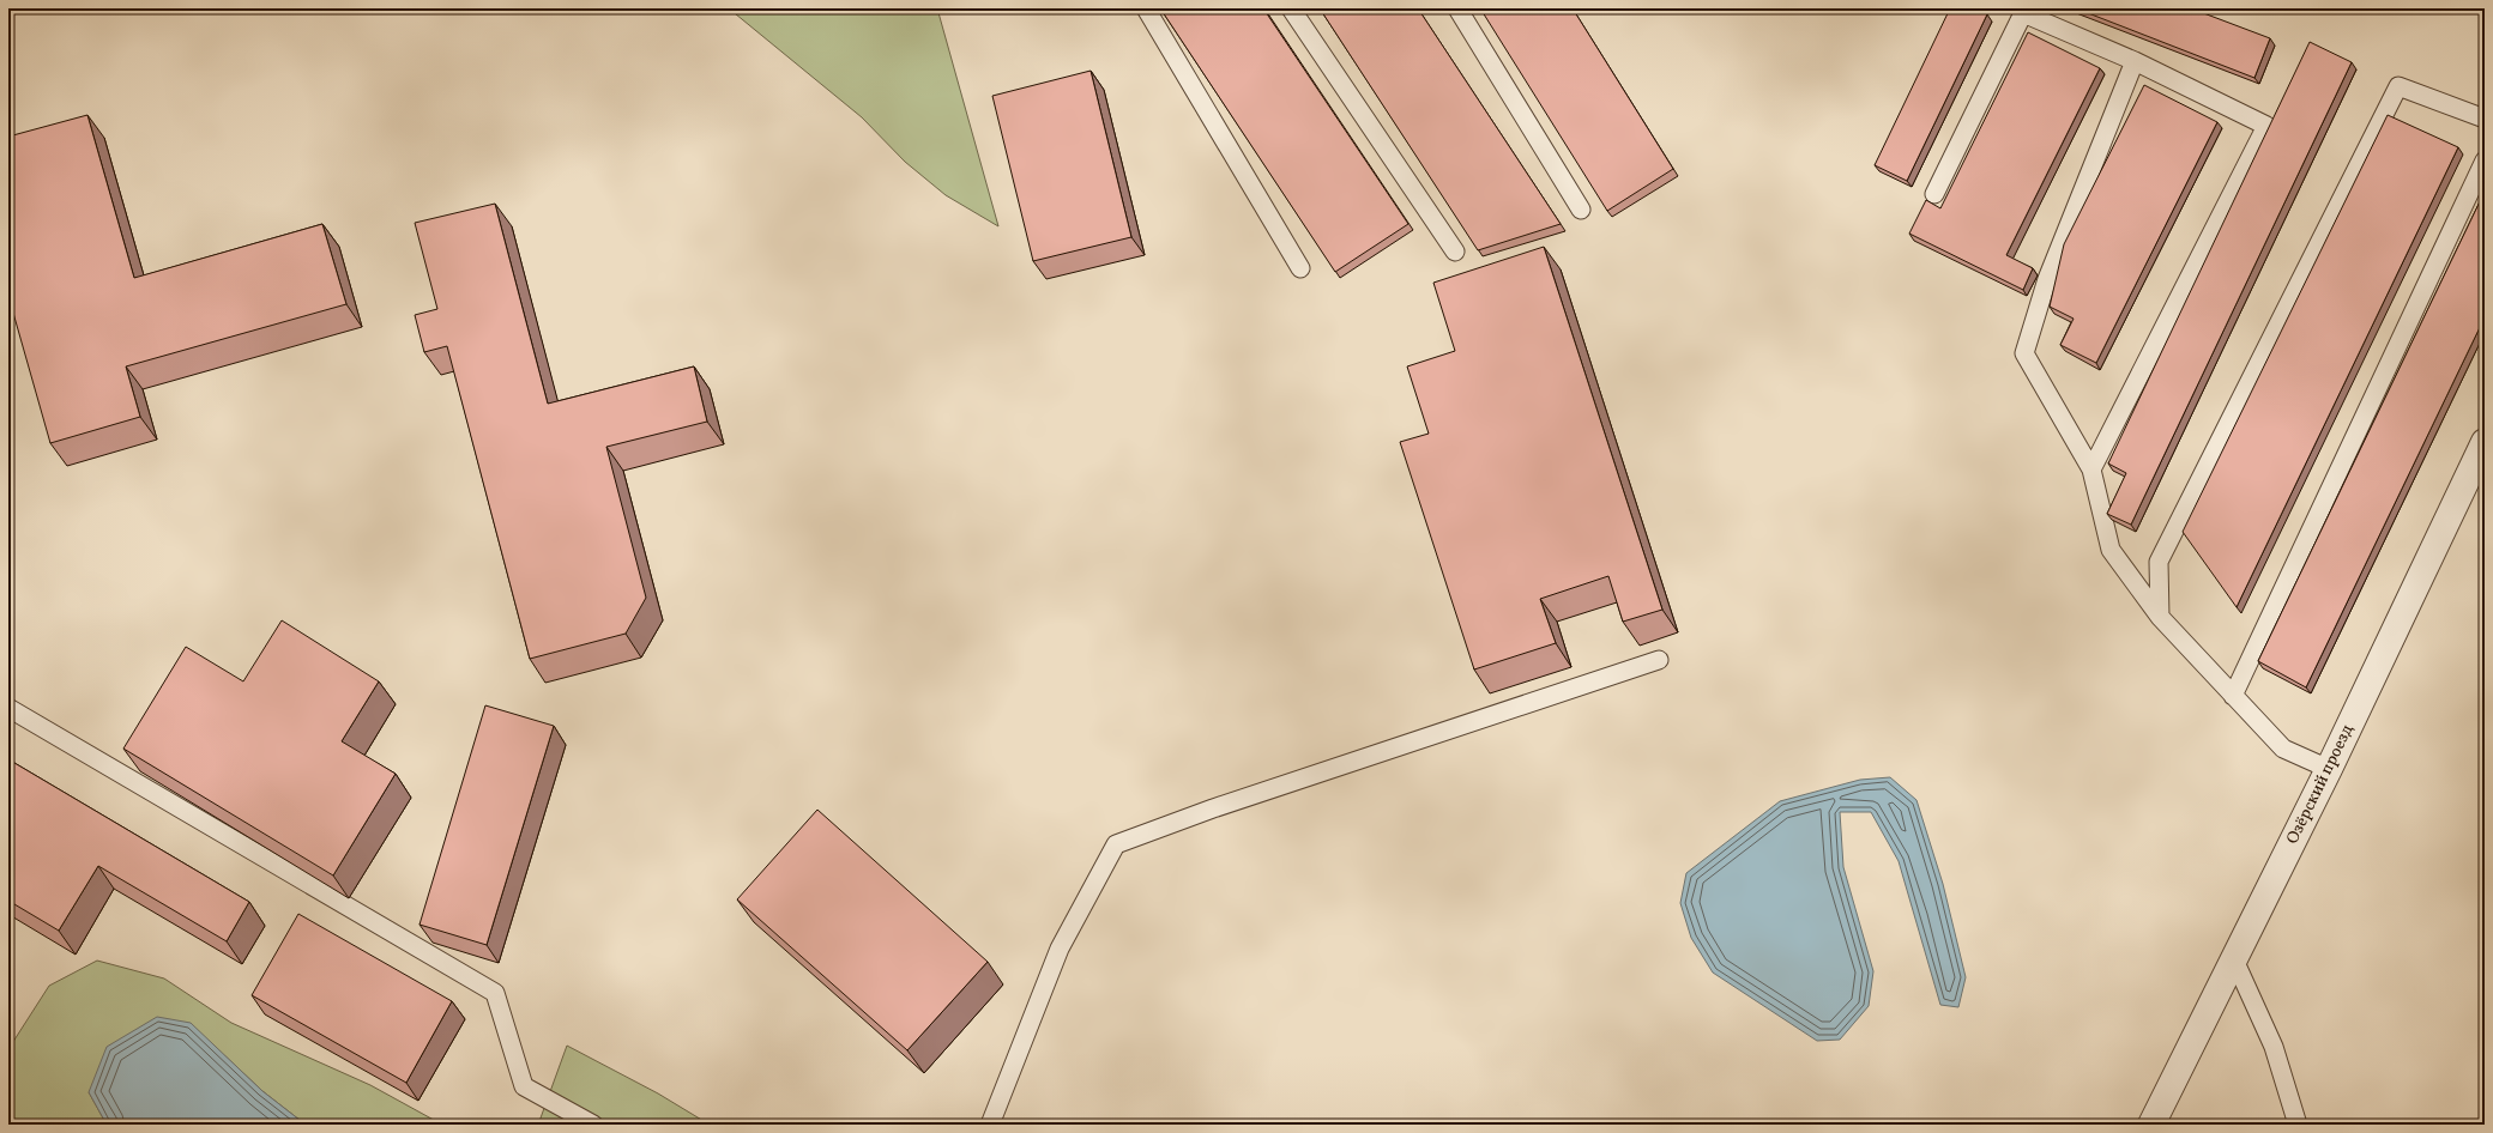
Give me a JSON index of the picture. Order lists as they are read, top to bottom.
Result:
{
  "streets": {
    "street": ["Озёрский проезд"]
  }
}
